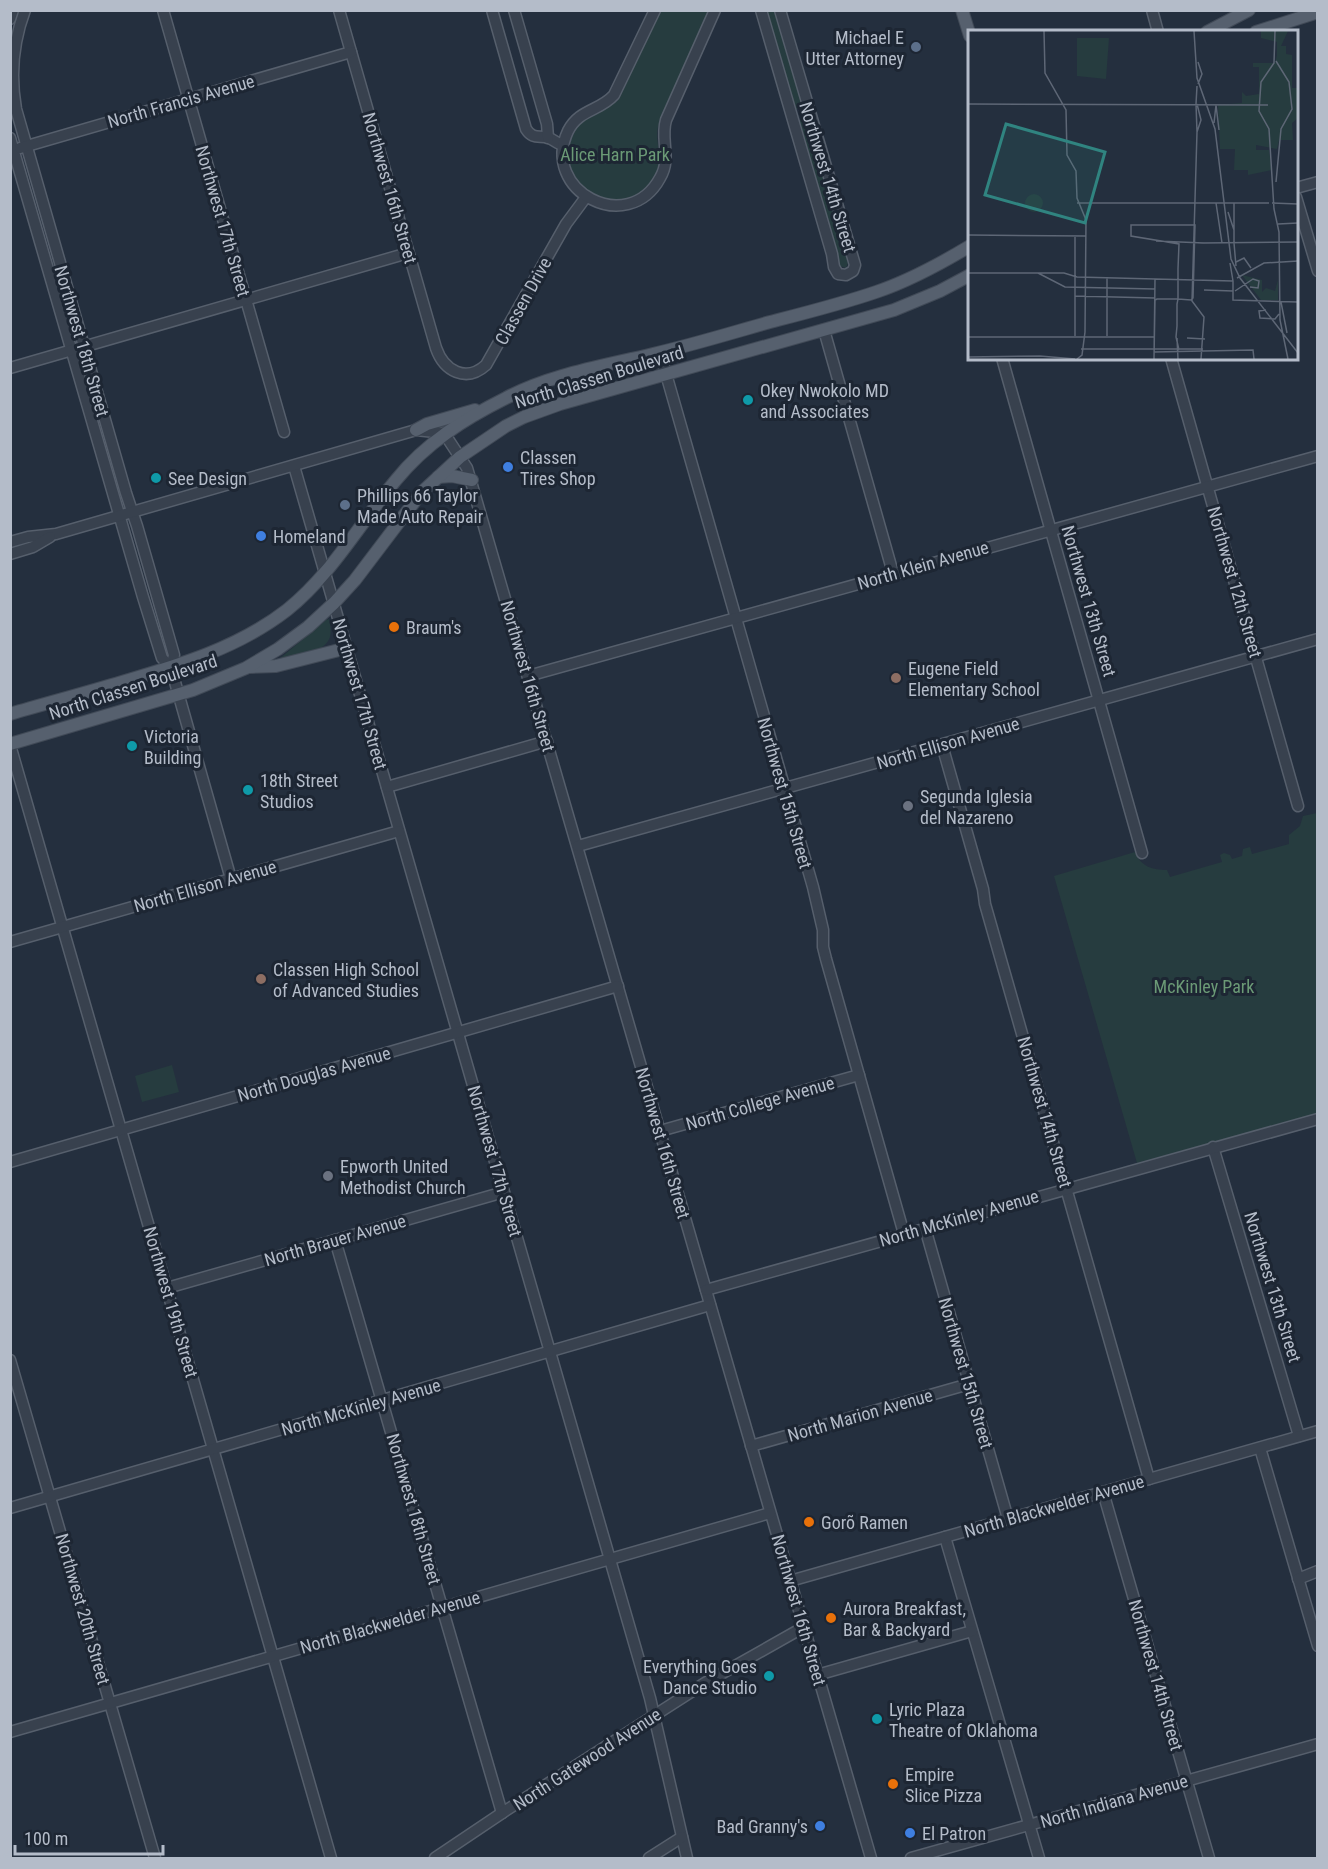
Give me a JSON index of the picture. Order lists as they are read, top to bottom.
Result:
{
  "streets": {
    "main road": ["North Classen Boulevard"],
    "street": [
      "North Francis Avenue",
      "Northwest 14th Street",
      "Northwest 16th Street",
      "Northwest 17th Street",
      "Classen Drive",
      "Northwest 18th Street",
      "North Klein Avenue",
      "Northwest 12th Street",
      "Northwest 13th Street",
      "North Ellison Avenue",
      "Northwest 15th Street",
      "North Douglas Avenue",
      "North College Avenue",
      "North McKinley Avenue",
      "North Brauer Avenue",
      "Northwest 19th Street",
      "North Marion Avenue",
      "North Blackwelder Avenue",
      "Northwest 20th Street",
      "North Gatewood Avenue",
      "North Indiana Avenue"
    ]
  },
  "crossings": [
    ["North Francis Avenue", "Northwest 16th Street"],
    ["North Francis Avenue", "Northwest 17th Street"],
    ["North Francis Avenue", "Northwest 18th Street"],
    ["Northwest 14th Street", "North Ellison Avenue"],
    ["Northwest 14th Street", "North McKinley Avenue"],
    ["Northwest 14th Street", "North Blackwelder Avenue"],
    ["Northwest 14th Street", "North Indiana Avenue"],
    ["Northwest 16th Street", "Classen Drive"],
    ["Northwest 16th Street", "North Classen Boulevard"],
    ["Northwest 16th Street", "North Klein Avenue"],
    ["Northwest 16th Street", "North Ellison Avenue"],
    ["Northwest 16th Street", "North Douglas Avenue"],
    ["Northwest 16th Street", "North College Avenue"],
    ["Northwest 16th Street", "North McKinley Avenue"],
    ["Northwest 16th Street", "North Marion Avenue"],
    ["Northwest 16th Street", "North Blackwelder Avenue"],
    ["Northwest 16th Street", "North Gatewood Avenue"],
    ["Northwest 17th Street", "North Classen Boulevard"],
    ["Northwest 17th Street", "North Ellison Avenue"],
    ["Northwest 17th Street", "North Douglas Avenue"],
    ["Northwest 17th Street", "North McKinley Avenue"],
    ["Northwest 17th Street", "North Brauer Avenue"],
    ["Northwest 17th Street", "North Blackwelder Avenue"],
    ["Northwest 17th Street", "North Gatewood Avenue"],
    ["Northwest 18th Street", "North Classen Boulevard"],
    ["Northwest 18th Street", "North Ellison Avenue"],
    ["Northwest 18th Street", "North McKinley Avenue"],
    ["Northwest 18th Street", "North Brauer Avenue"],
    ["Northwest 18th Street", "North Blackwelder Avenue"],
    ["Northwest 18th Street", "North Gatewood Avenue"],
    ["North Classen Boulevard", "Northwest 15th Street"],
    ["North Classen Boulevard", "Northwest 19th Street"],
    ["North Klein Avenue", "Northwest 12th Street"],
    ["North Klein Avenue", "Northwest 13th Street"],
    ["North Klein Avenue", "Northwest 15th Street"],
    ["Northwest 12th Street", "North Ellison Avenue"],
    ["Northwest 13th Street", "North Ellison Avenue"],
    ["Northwest 13th Street", "North McKinley Avenue"],
    ["Northwest 13th Street", "North Blackwelder Avenue"],
    ["North Ellison Avenue", "Northwest 15th Street"],
    ["North Ellison Avenue", "Northwest 19th Street"],
    ["Northwest 15th Street", "North College Avenue"],
    ["Northwest 15th Street", "North McKinley Avenue"],
    ["Northwest 15th Street", "North Marion Avenue"],
    ["Northwest 15th Street", "North Blackwelder Avenue"],
    ["North Douglas Avenue", "Northwest 19th Street"],
    ["North McKinley Avenue", "Northwest 19th Street"],
    ["North McKinley Avenue", "Northwest 20th Street"],
    ["North Brauer Avenue", "Northwest 19th Street"],
    ["Northwest 19th Street", "North Blackwelder Avenue"],
    ["North Blackwelder Avenue", "Northwest 20th Street"]
  ],
  "parks": ["Alice Harn Park", "McKinley Park"],
  "places": [
    "Michael E Utter Attorney",
    "Okey Nwokolo MD and Associates",
    "Classen Tires Shop",
    "See Design",
    "Phillips 66 Taylor Made Auto Repair",
    "Homeland",
    "Braum's",
    "Eugene Field Elementary School",
    "Victoria Building",
    "18th Street Studios",
    "Segunda Iglesia del Nazareno",
    "Classen High School of Advanced Studies",
    "Epworth United Methodist Church",
    "Gorõ Ramen",
    "Aurora Breakfast, Bar & Backyard",
    "Everything Goes Dance Studio",
    "Lyric Plaza Theatre of Oklahoma",
    "Empire Slice Pizza",
    "Bad Granny's",
    "El Patron"
  ],
  "scale_bar": "100 m"
}
